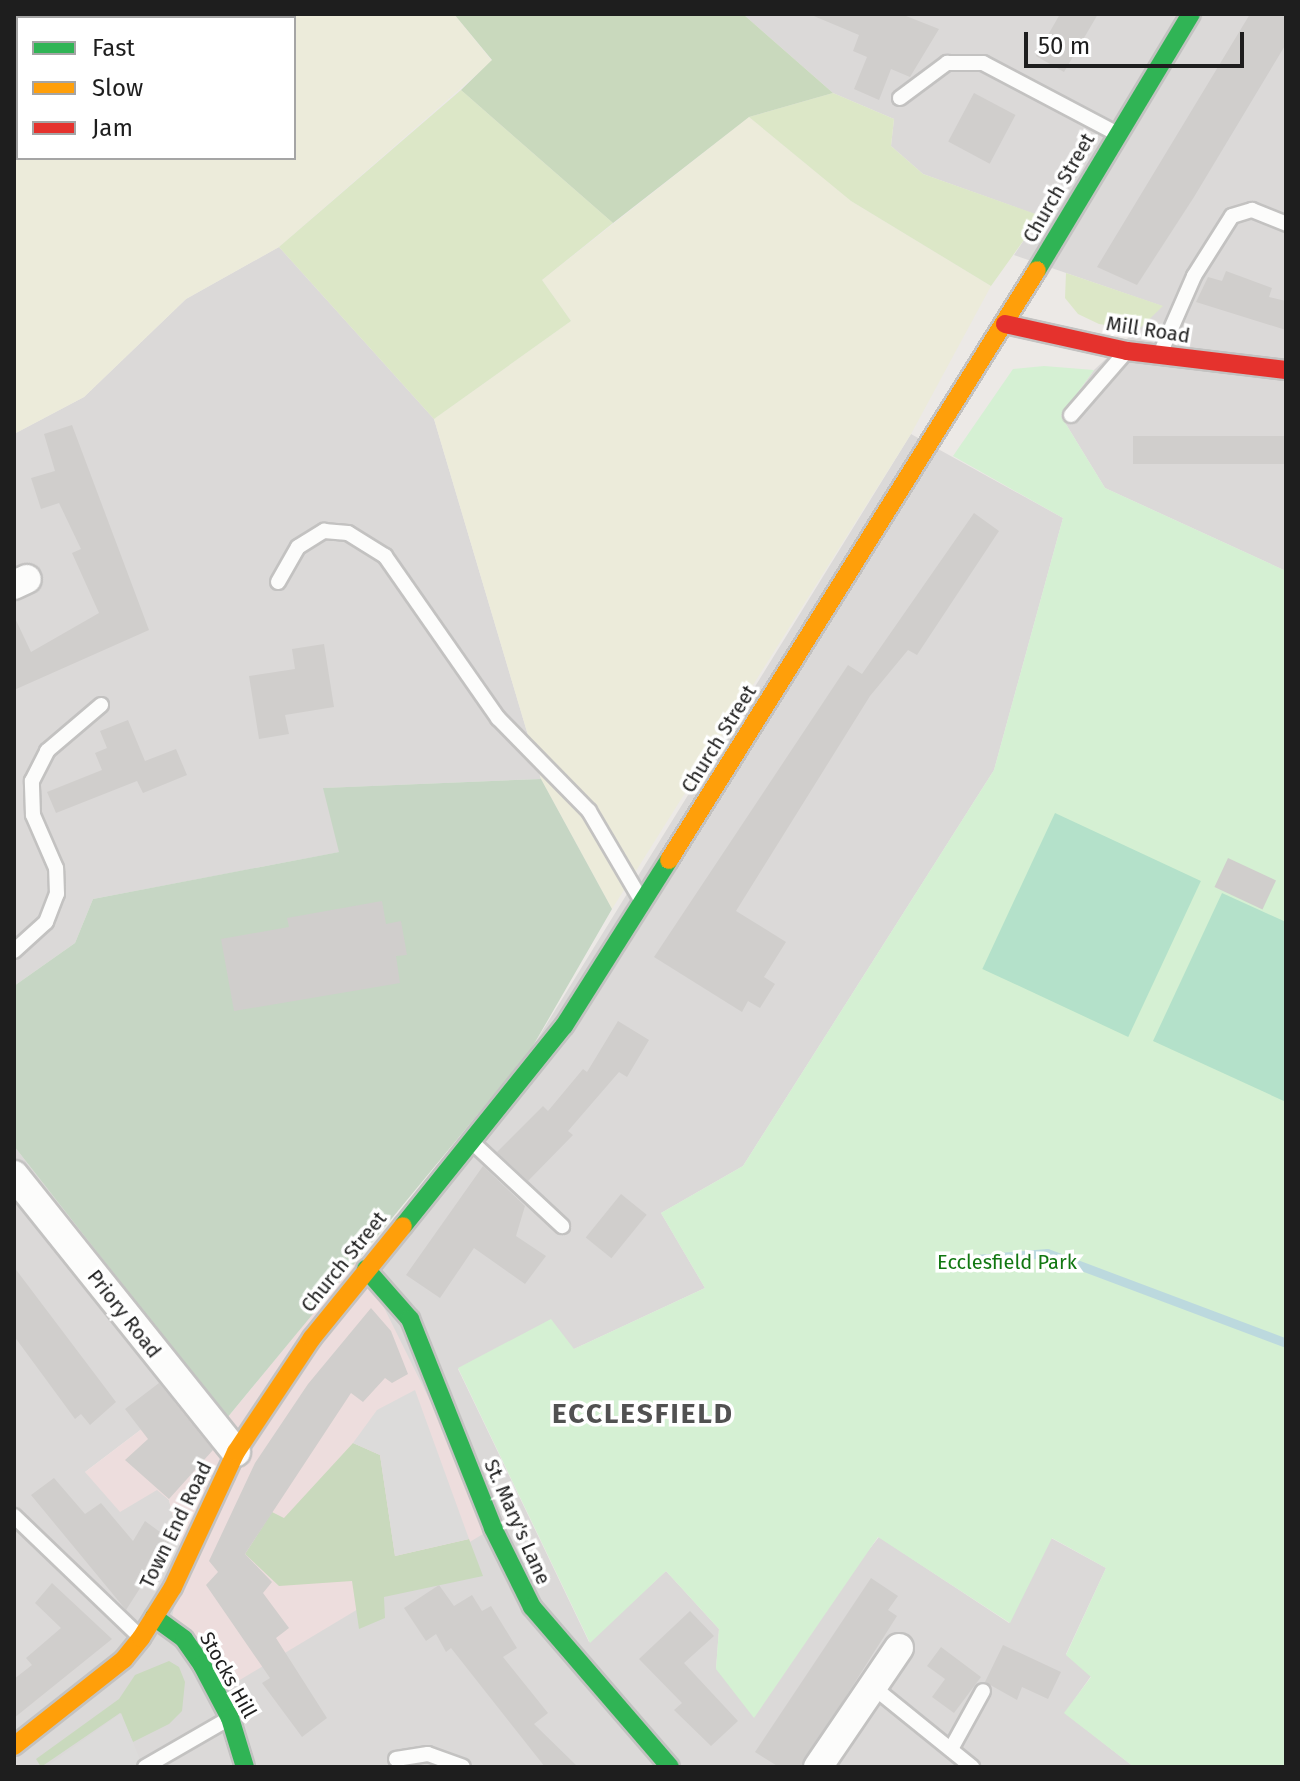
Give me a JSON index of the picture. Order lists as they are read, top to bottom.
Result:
{
  "streets": {
    "main road": [
      "Church Street",
      "Mill Road",
      "St. Mary's Lane",
      "Town End Road",
      "Stocks Hill"
    ],
    "street": ["Priory Road"]
  },
  "crossings": [
    ["Church Street", "Mill Road"],
    ["Church Street", "Priory Road"],
    ["Church Street", "St. Mary's Lane"],
    ["Church Street", "Town End Road"],
    ["Priory Road", "Town End Road"],
    ["Town End Road", "Stocks Hill"]
  ],
  "districts": ["ECCLESFIELD"],
  "parks": ["Ecclesfield Park"],
  "legend": ["Fast", "Slow", "Jam"],
  "scale_bar": "50 m"
}
